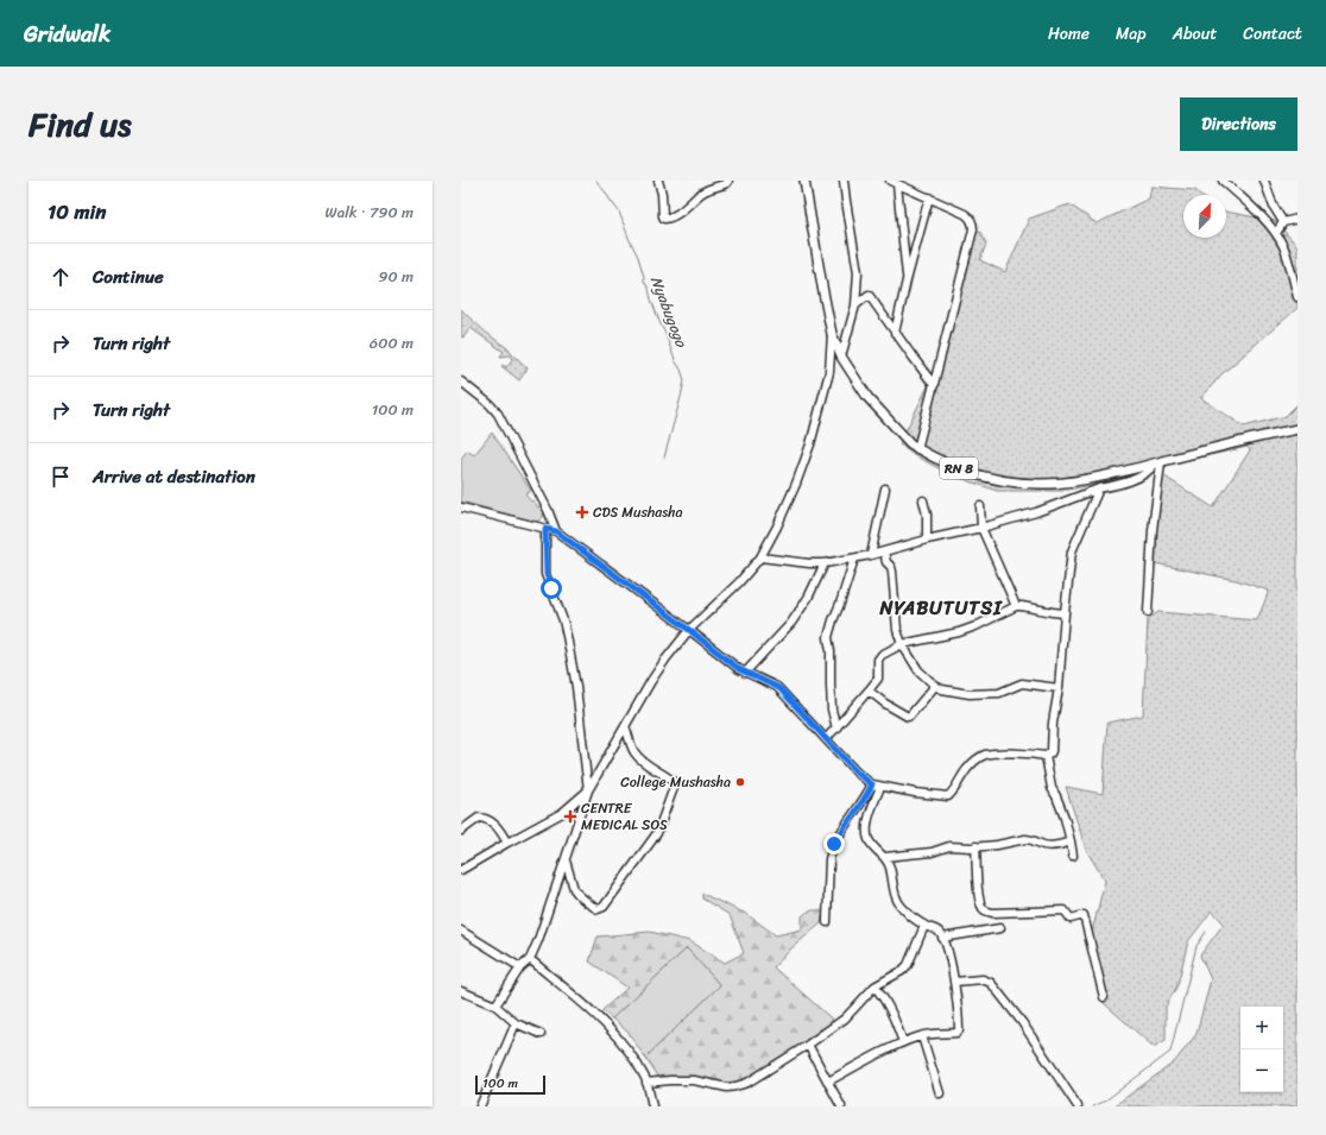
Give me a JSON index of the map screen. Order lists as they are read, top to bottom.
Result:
{
  "streets": {
    "main road": ["RN 8"]
  },
  "districts": ["NYABUTUTSI"],
  "water": ["Nyabugogo"],
  "places": {
    "health": ["CDS Mushasha", "CENTRE MEDICAL SOS"],
    "other": ["College Mushasha"]
  },
  "scale_bar": "100 m",
  "north": "top right",
  "page": {
    "header": "Gridwalk",
    "nav": [
      "Home",
      "Map",
      "About",
      "Contact"
    ],
    "title": "Find us",
    "buttons": "Directions",
    "heading": ["10 min", "Walk · 790 m"],
    "list": [
      ["Continue", "90 m"],
      ["Turn right", "600 m"],
      ["Turn right", "100 m"],
      "Arrive at destination"
    ],
    "map_buttons": ["+", "−"],
    "scale": "100 m"
  }
}
